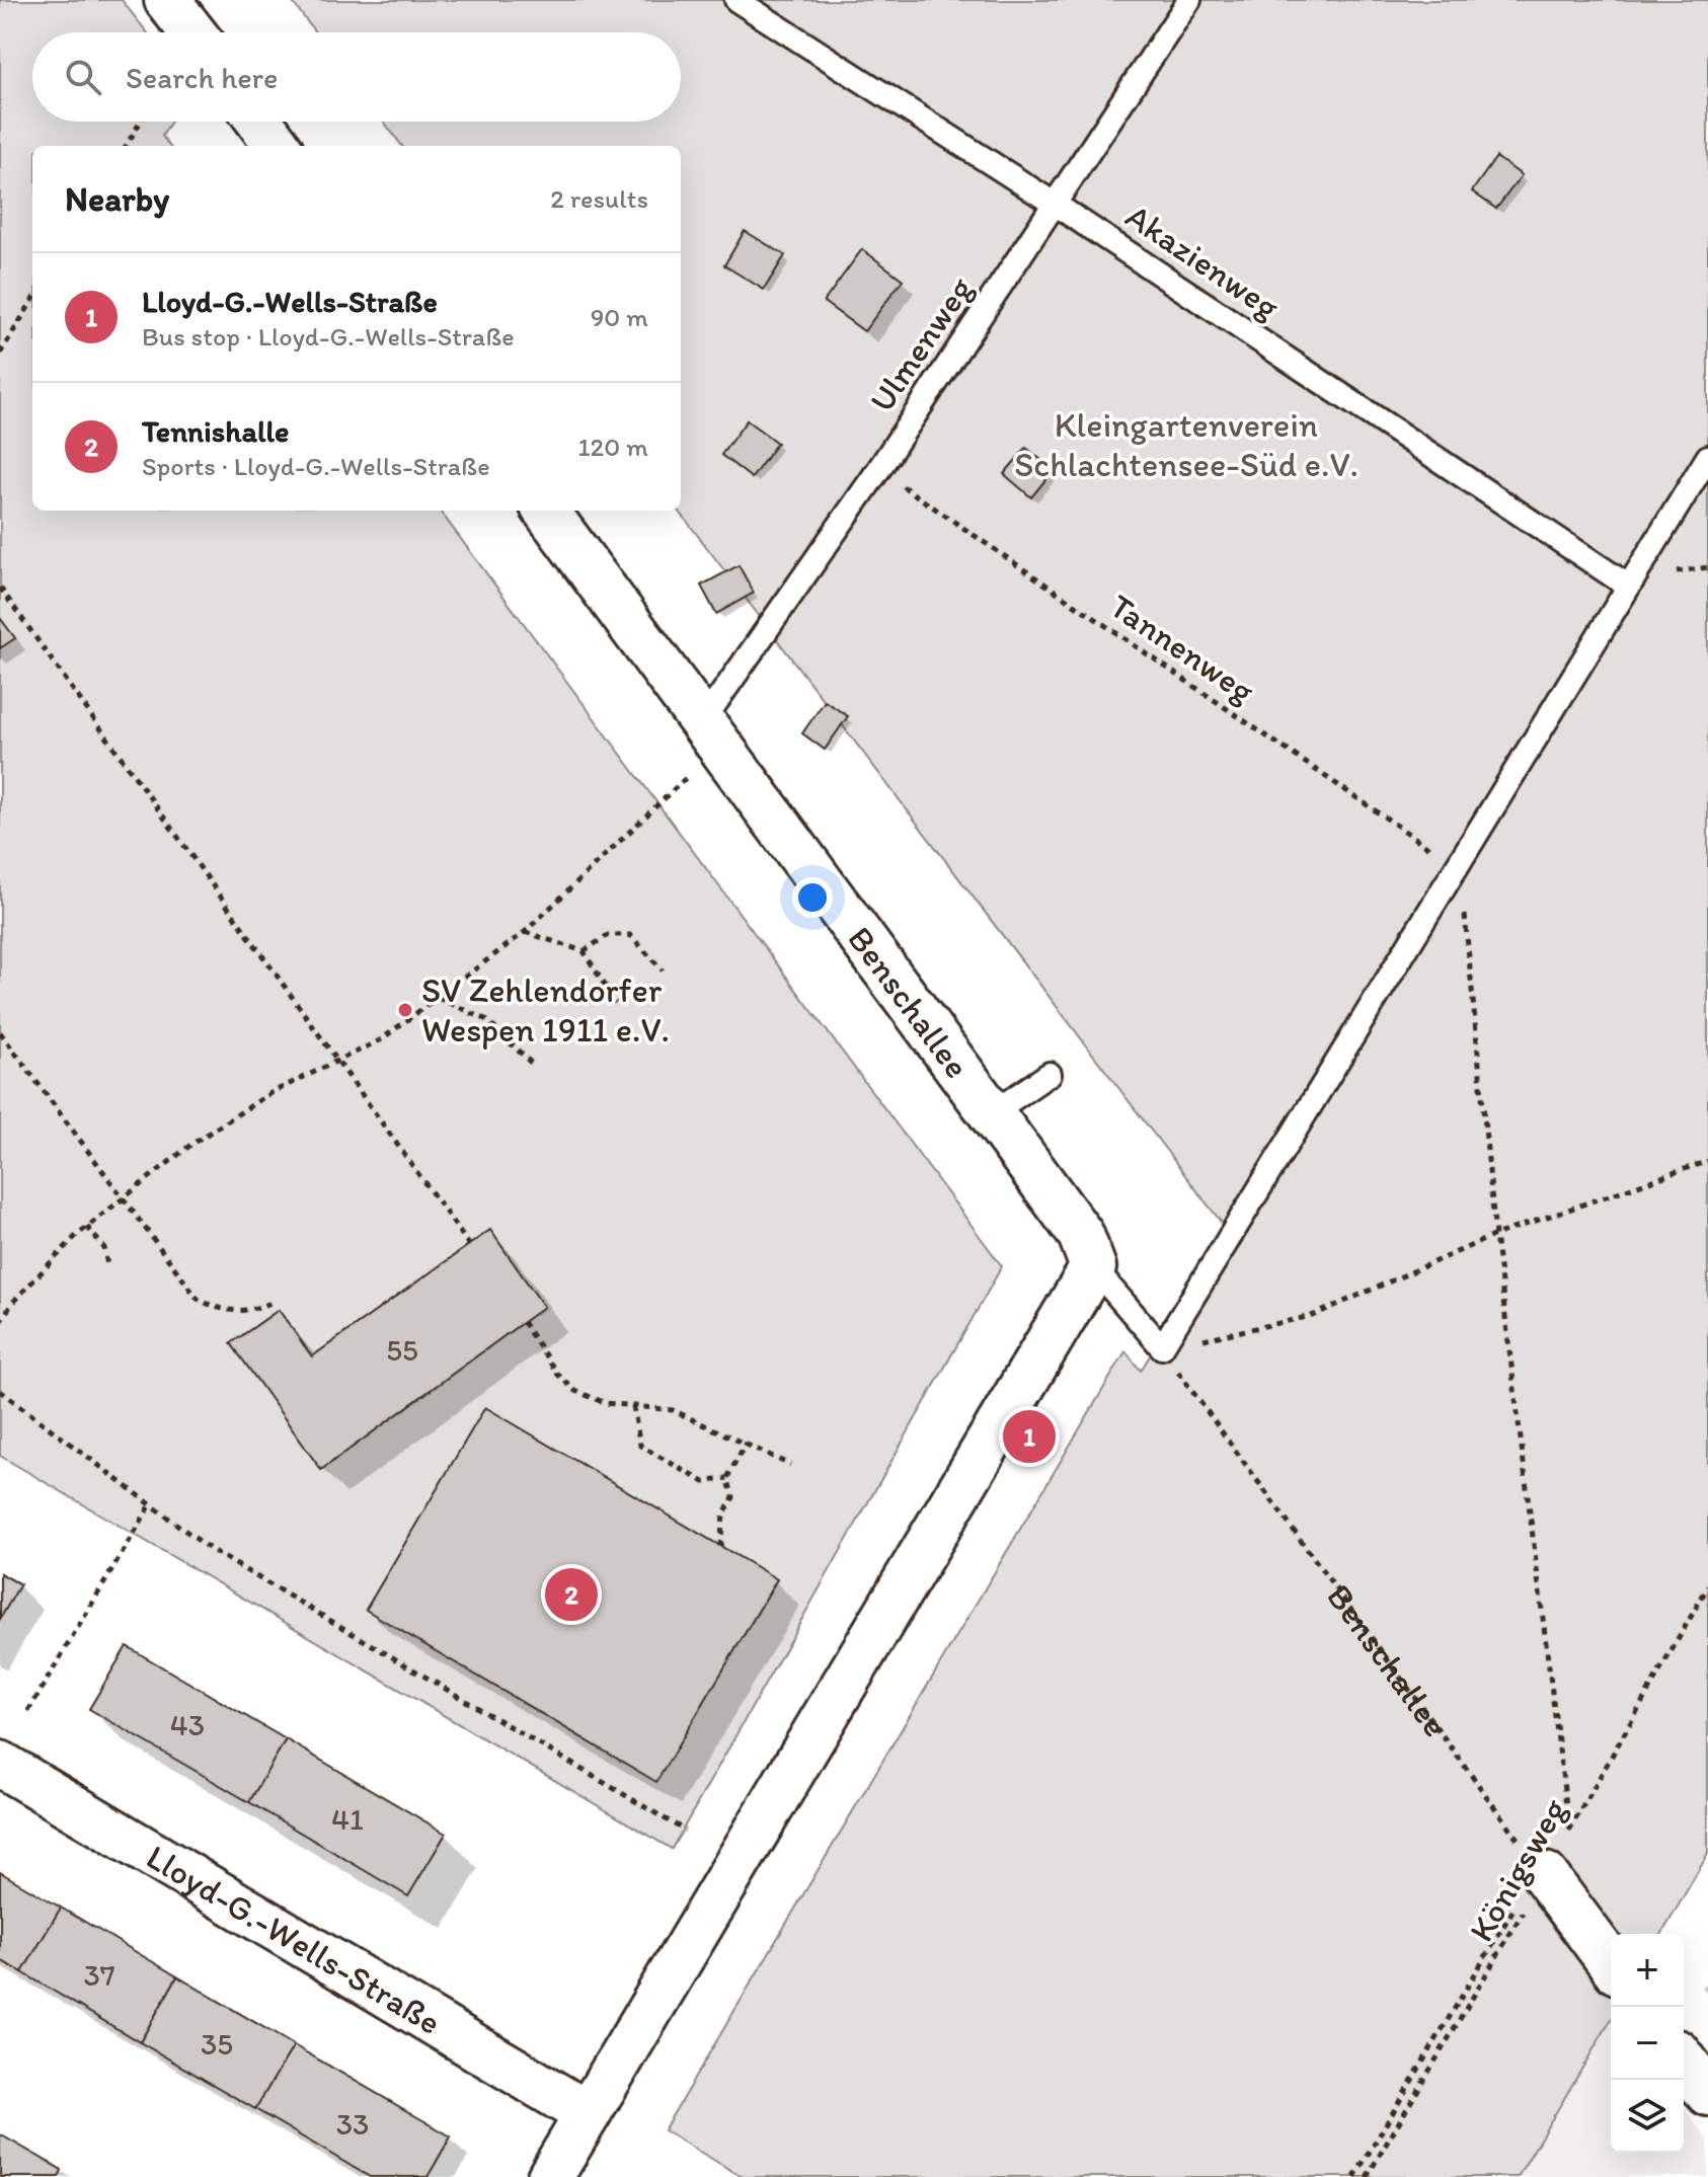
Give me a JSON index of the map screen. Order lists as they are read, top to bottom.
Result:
{
  "streets": {
    "street": ["Benschallee", "Lloyd-G.-Wells-Straße"],
    "lane": ["Akazienweg", "Ulmenweg"],
    "path": ["Tannenweg", "Königsweg"]
  },
  "crossings": [
    ["Akazienweg", "Ulmenweg"],
    ["Ulmenweg", "Tannenweg"],
    ["Ulmenweg", "Benschallee"],
    ["Benschallee", "Königsweg"]
  ],
  "parks": ["Kleingartenverein Schlachtensee-Süd e.V."],
  "places": ["SV Zehlendorfer Wespen 1911 e.V."],
  "house_numbers": [
    "55",
    "43",
    "41",
    "37",
    "35",
    "33"
  ],
  "page": {
    "search": "Search here",
    "heading": ["Nearby", "2 results"],
    "list": [
      {
        "mark": "1",
        "name": "Lloyd-G.-Wells-Straße",
        "note": "Bus stop · Lloyd-G.-Wells-Straße",
        "value": "90 m"
      },
      {
        "mark": "2",
        "name": "Tennishalle",
        "note": "Sports · Lloyd-G.-Wells-Straße",
        "value": "120 m"
      }
    ],
    "pins": ["1", "2"],
    "map_buttons": ["+", "−"]
  }
}
